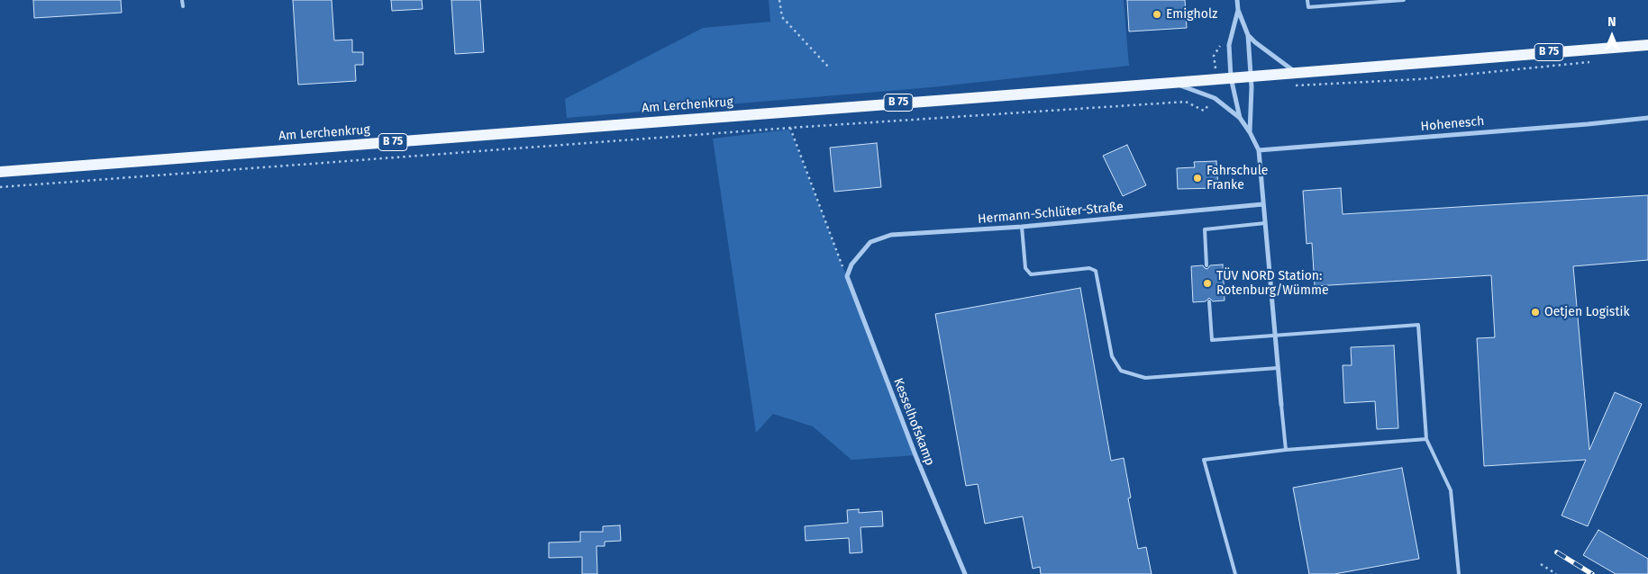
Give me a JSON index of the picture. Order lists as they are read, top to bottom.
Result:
{
  "streets": {
    "main road": ["B 75", "Am Lerchenkrug"],
    "street": ["Hohenesch", "Hermann-Schlüter-Straße", "Kesselhofskamp"]
  },
  "crossings": [
    ["B 75", "Am Lerchenkrug"],
    ["Hermann-Schlüter-Straße", "Kesselhofskamp"]
  ],
  "places": [
    "Emigholz",
    "Fahrschule Franke",
    "TÜV NORD Station: Rotenburg/Wümme",
    "Oetjen Logistik"
  ],
  "north": "top"
}
